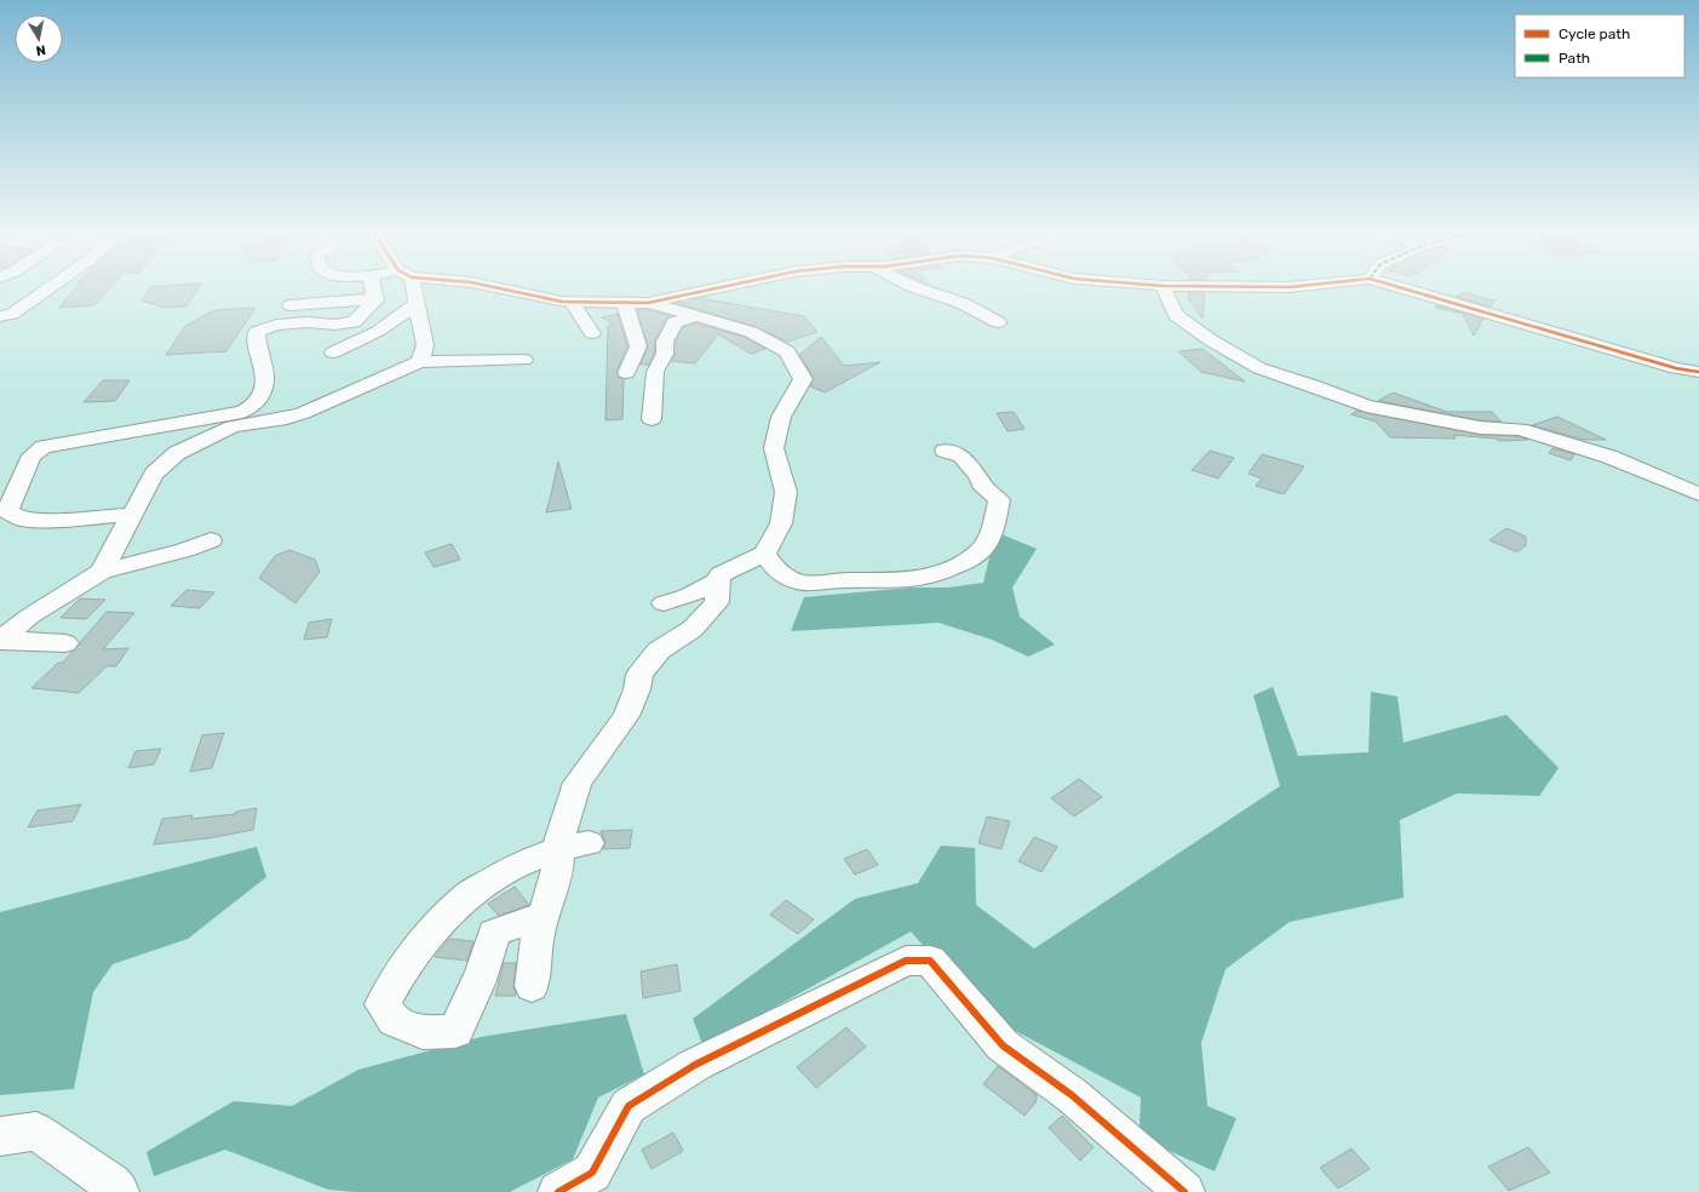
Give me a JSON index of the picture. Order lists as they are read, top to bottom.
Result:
{
  "legend": ["Cycle path", "Path"],
  "north": "bottom"
}
